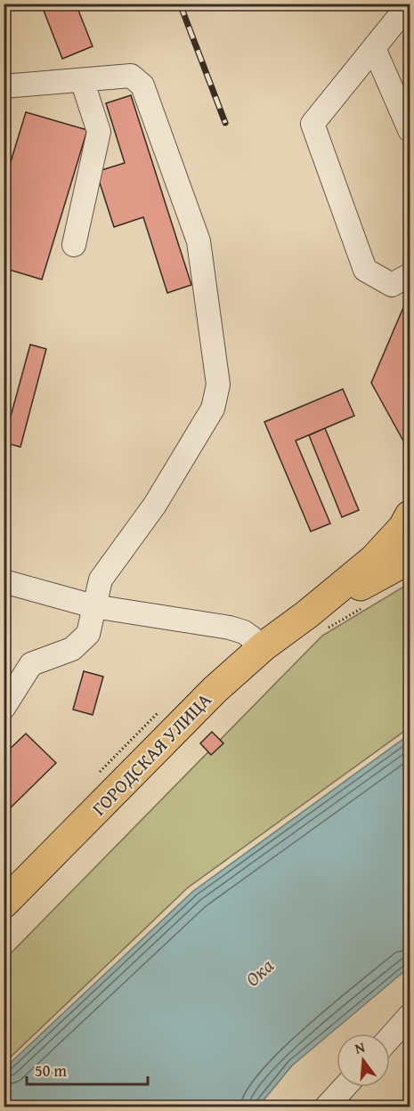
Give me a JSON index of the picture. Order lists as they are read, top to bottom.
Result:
{
  "streets": {
    "highway": ["ГОРОДСКАЯ УЛИЦА"]
  },
  "water": ["Ока"],
  "scale_bar": "50 m",
  "north": "top"
}
